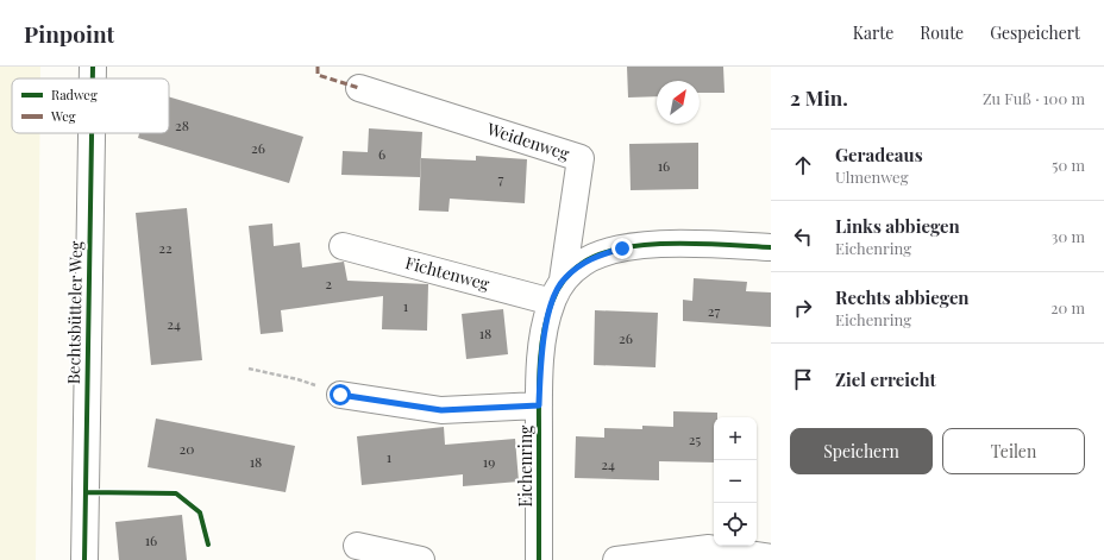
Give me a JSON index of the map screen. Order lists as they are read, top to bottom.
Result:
{
  "streets": {
    "street": [
      "Weidenweg",
      "Fichtenweg",
      "Bechtsbütteler Weg",
      "Eichenring"
    ]
  },
  "crossings": [
    ["Weidenweg", "Eichenring"],
    ["Fichtenweg", "Eichenring"]
  ],
  "house_numbers": [
    "28",
    "26",
    "6",
    "16",
    "7",
    "22",
    "2",
    "1",
    "27",
    "24",
    "18",
    "26",
    "25",
    "20",
    "1",
    "18",
    "19",
    "24",
    "16"
  ],
  "legend": ["Radweg", "Weg"],
  "north": "top right",
  "page": {
    "header": "Pinpoint",
    "nav": ["Karte", "Route", "Gespeichert"],
    "heading": ["2 Min.", "Zu Fuß · 100 m"],
    "list": [
      ["Geradeaus", "Ulmenweg", "50 m"],
      ["Links abbiegen", "Eichenring", "30 m"],
      ["Rechts abbiegen", "Eichenring", "20 m"],
      "Ziel erreicht"
    ],
    "buttons": ["Speichern", "Teilen"],
    "map_buttons": ["+", "−"]
  }
}
